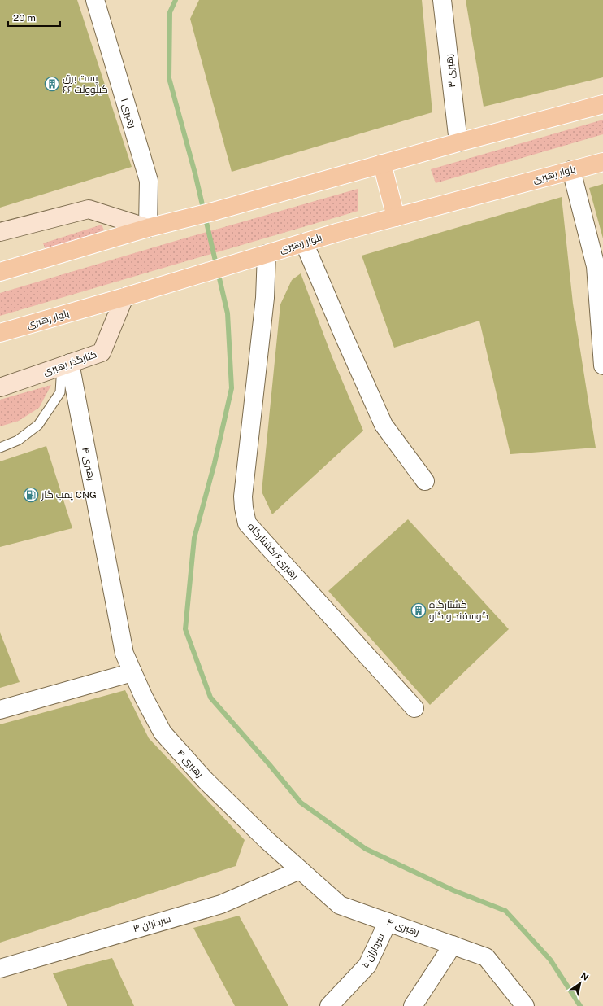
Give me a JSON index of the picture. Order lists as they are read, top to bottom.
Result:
{
  "streets": {
    "main road": ["بلوار رهبری"],
    "street": [
      "رهبری ۳",
      "رهبری ۱",
      "کنارگذر رهبری",
      "رهبری ۴",
      "رهبری۶/کشتارگاه",
      "سرداران ۳",
      "سرداران ۵"
    ]
  },
  "crossings": [
    ["بلوار رهبری", "کنارگذر رهبری"],
    ["بلوار رهبری", "رهبری۶/کشتارگاه"],
    ["کنارگذر رهبری", "رهبری ۴"],
    ["رهبری ۴", "سرداران ۳"],
    ["رهبری ۴", "سرداران ۵"]
  ],
  "places": {
    "building": ["پست برق ۶۶ کیلوولت", "کشتارگاه گوسفند و گاو"],
    "fuel station": ["پمپ گاز CNG"]
  },
  "scale_bar": "20 m",
  "north": "top right"
}
